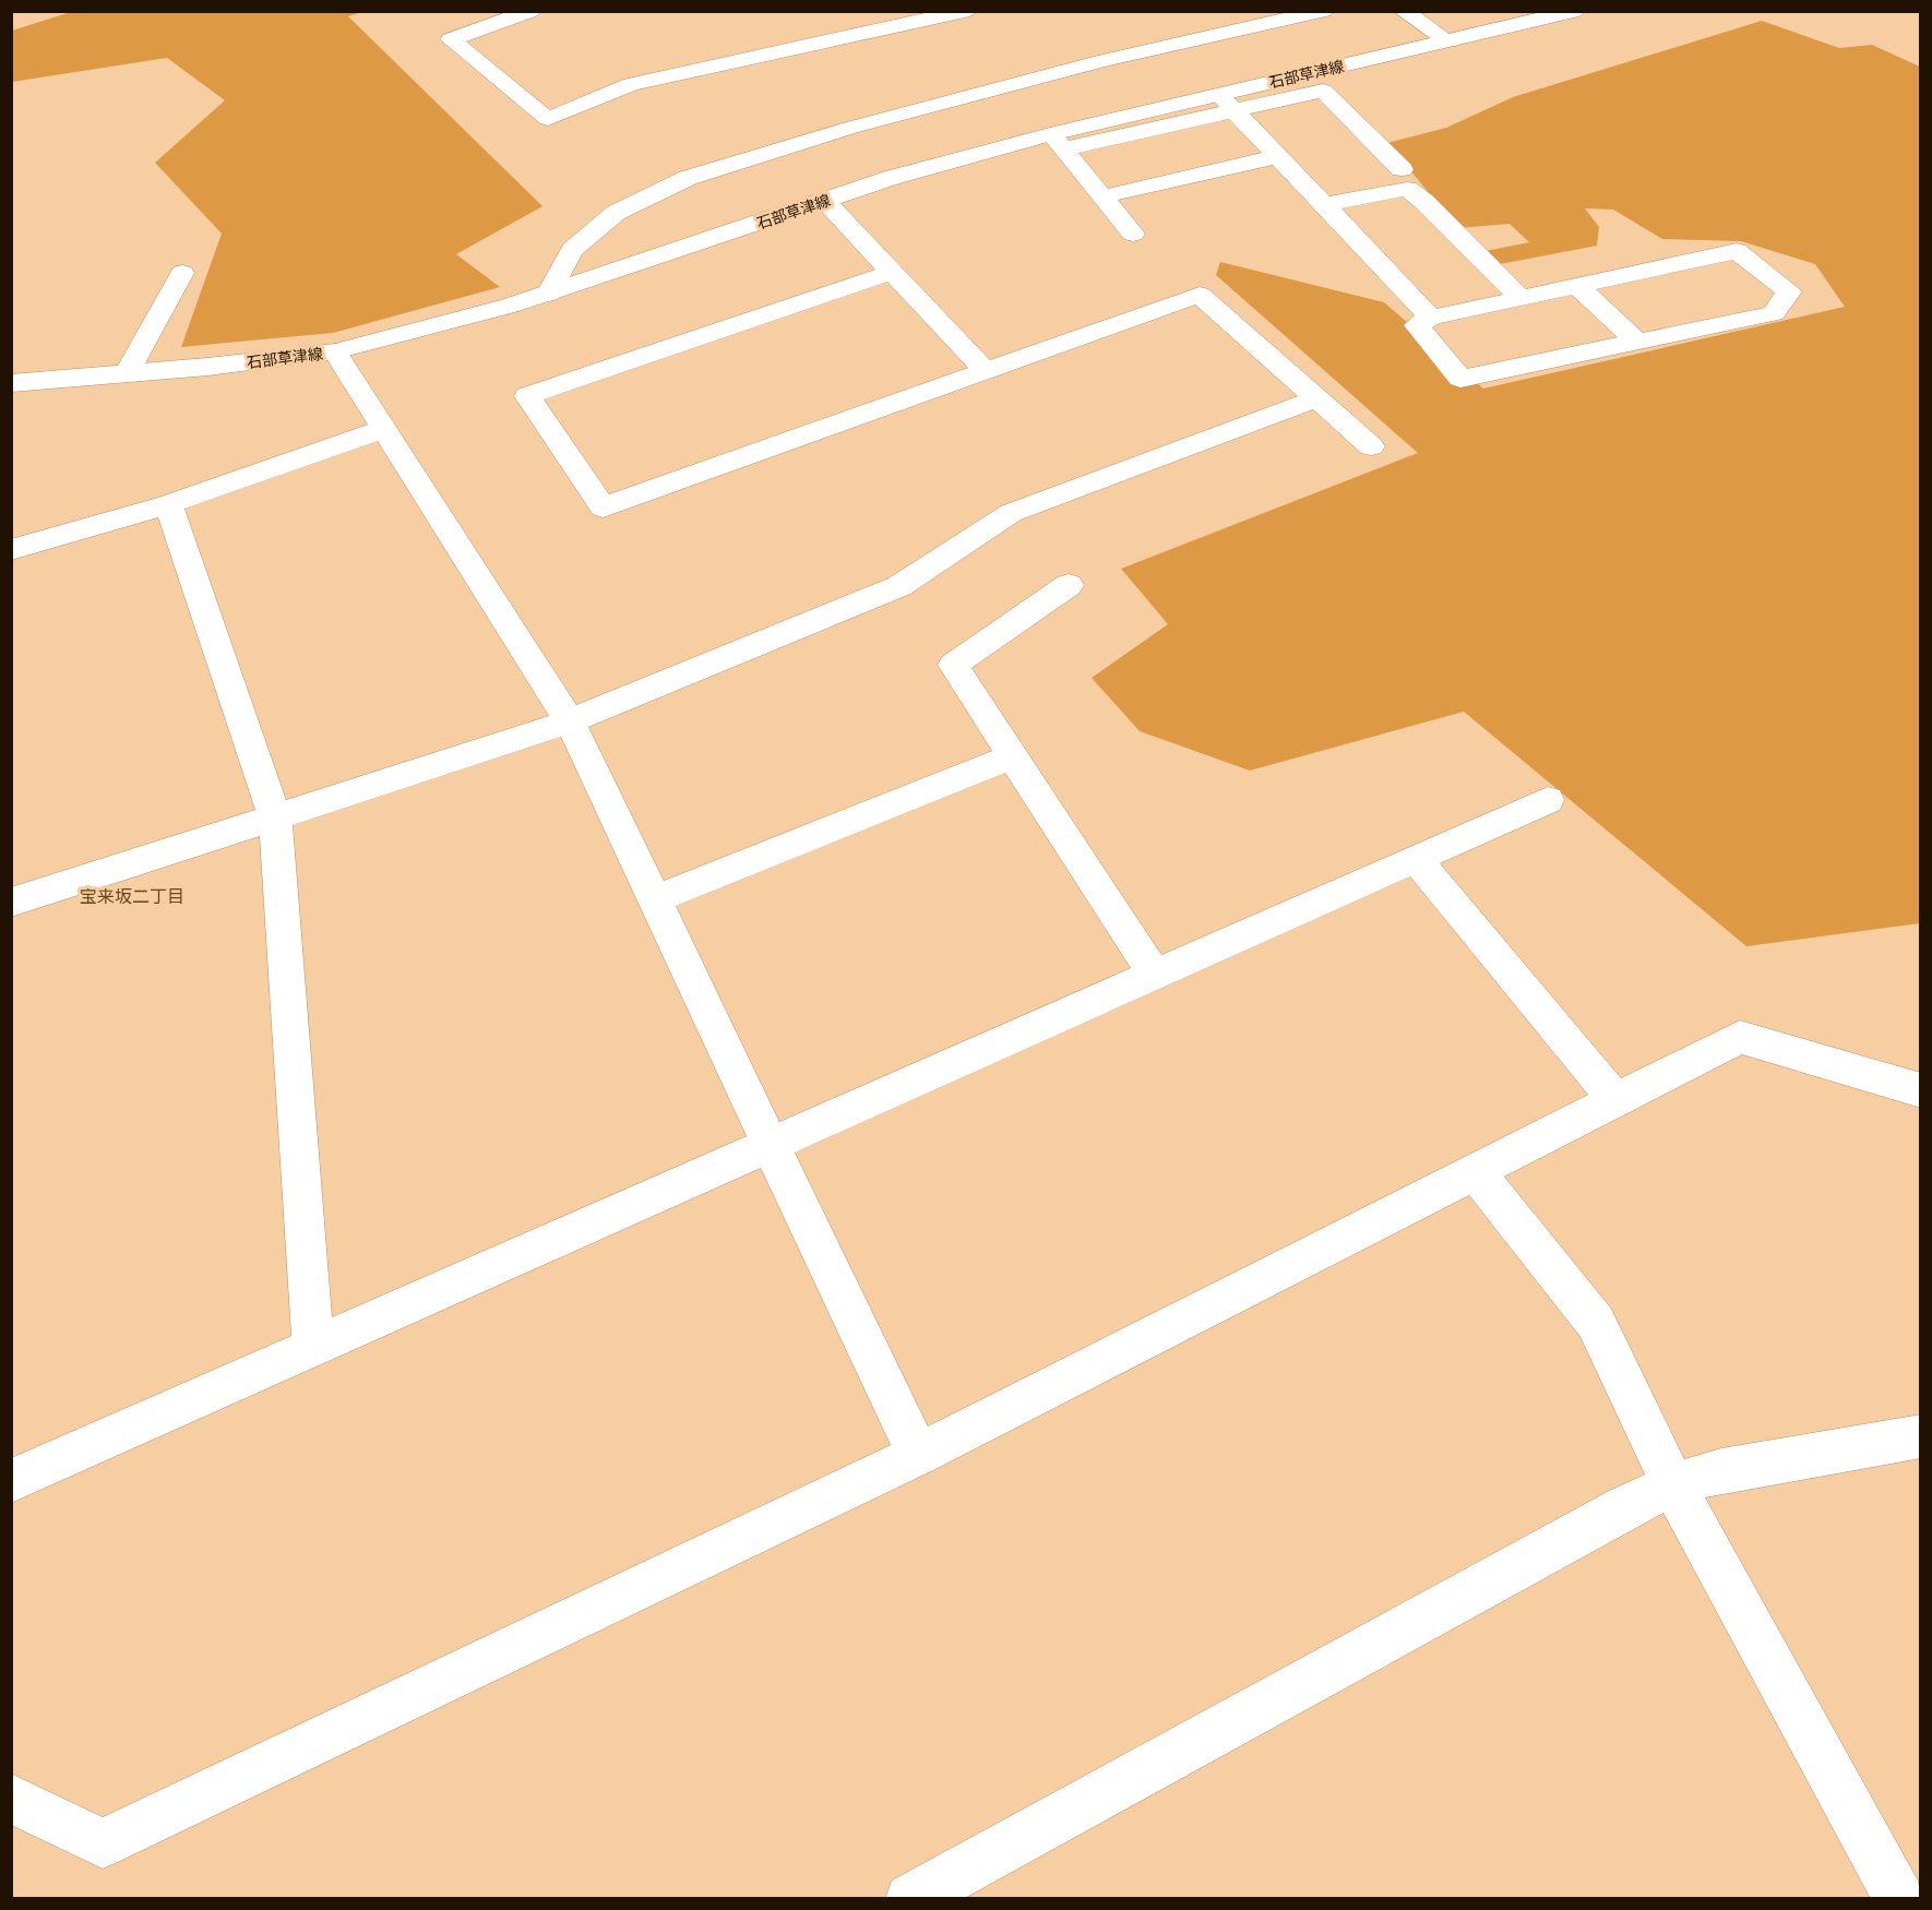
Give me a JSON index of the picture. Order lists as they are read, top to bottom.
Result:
{
  "streets": {
    "street": ["石部草津線"]
  },
  "districts": ["宝来坂二丁目"]
}
